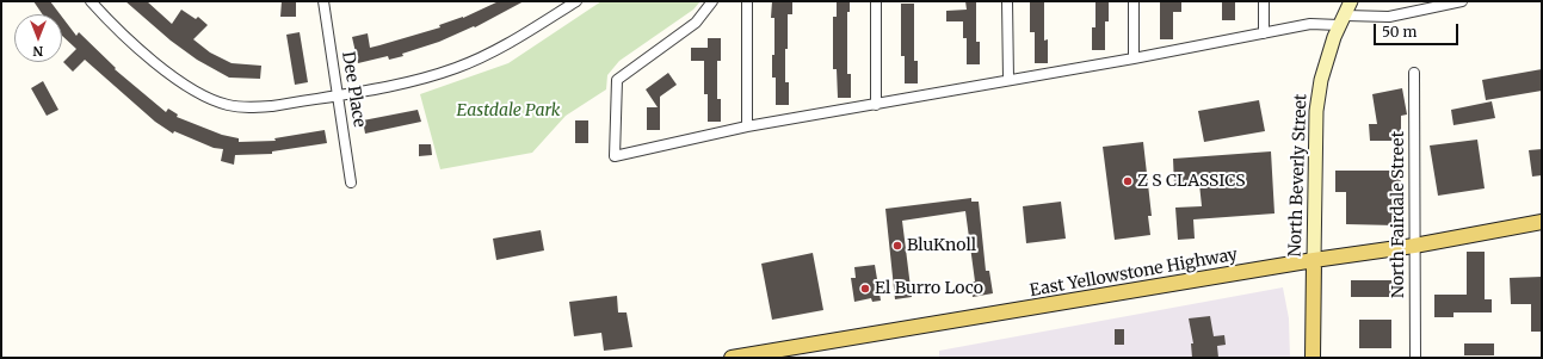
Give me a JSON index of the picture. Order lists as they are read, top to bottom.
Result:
{
  "streets": {
    "main road": ["North Beverly Street", "East Yellowstone Highway"],
    "street": ["Dee Place", "North Fairdale Street"]
  },
  "crossings": [
    ["North Beverly Street", "East Yellowstone Highway"],
    ["North Fairdale Street", "East Yellowstone Highway"]
  ],
  "parks": ["Eastdale Park"],
  "places": ["Z S CLASSICS", "BluKnoll", "El Burro Loco"],
  "scale_bar": "50 m",
  "north": "bottom"
}
